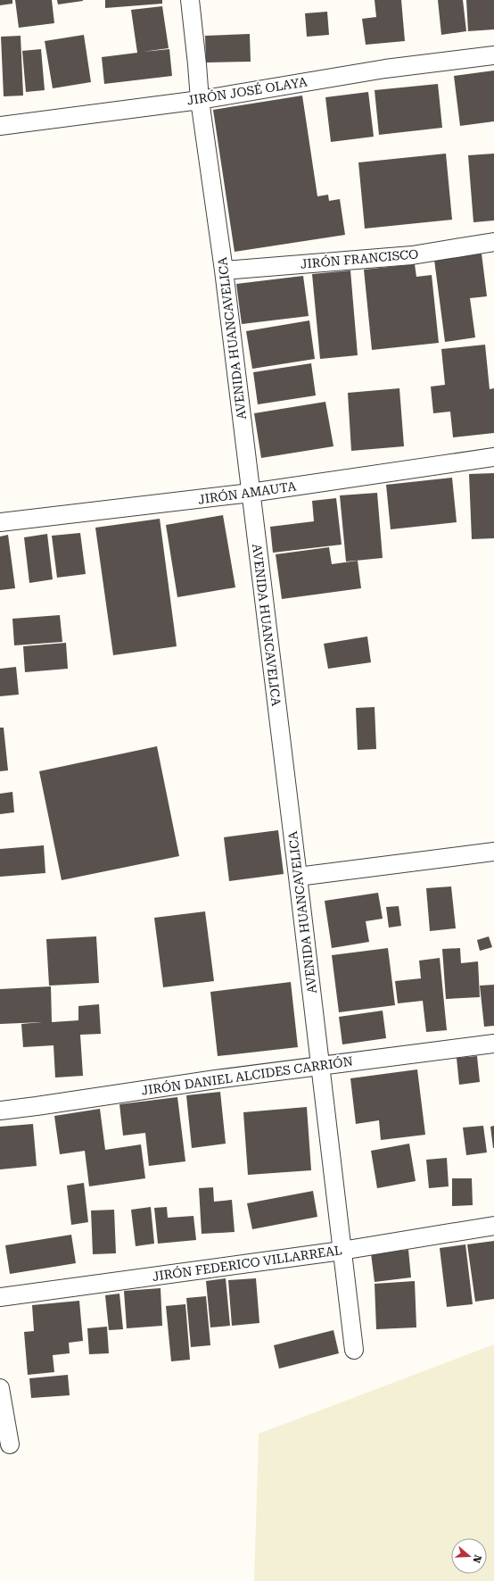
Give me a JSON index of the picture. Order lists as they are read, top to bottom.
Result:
{
  "streets": {
    "street": [
      "JIRÓN JOSÉ OLAYA",
      "JIRÓN FRANCISCO",
      "AVENIDA HUANCAVELICA",
      "JIRÓN AMAUTA",
      "JIRÓN DANIEL ALCIDES CARRIÓN",
      "JIRÓN FEDERICO VILLARREAL"
    ]
  },
  "crossings": [
    ["JIRÓN JOSÉ OLAYA", "AVENIDA HUANCAVELICA"],
    ["JIRÓN FRANCISCO", "AVENIDA HUANCAVELICA"],
    ["AVENIDA HUANCAVELICA", "JIRÓN AMAUTA"],
    ["AVENIDA HUANCAVELICA", "JIRÓN DANIEL ALCIDES CARRIÓN"],
    ["AVENIDA HUANCAVELICA", "JIRÓN FEDERICO VILLARREAL"]
  ],
  "north": "right"
}
